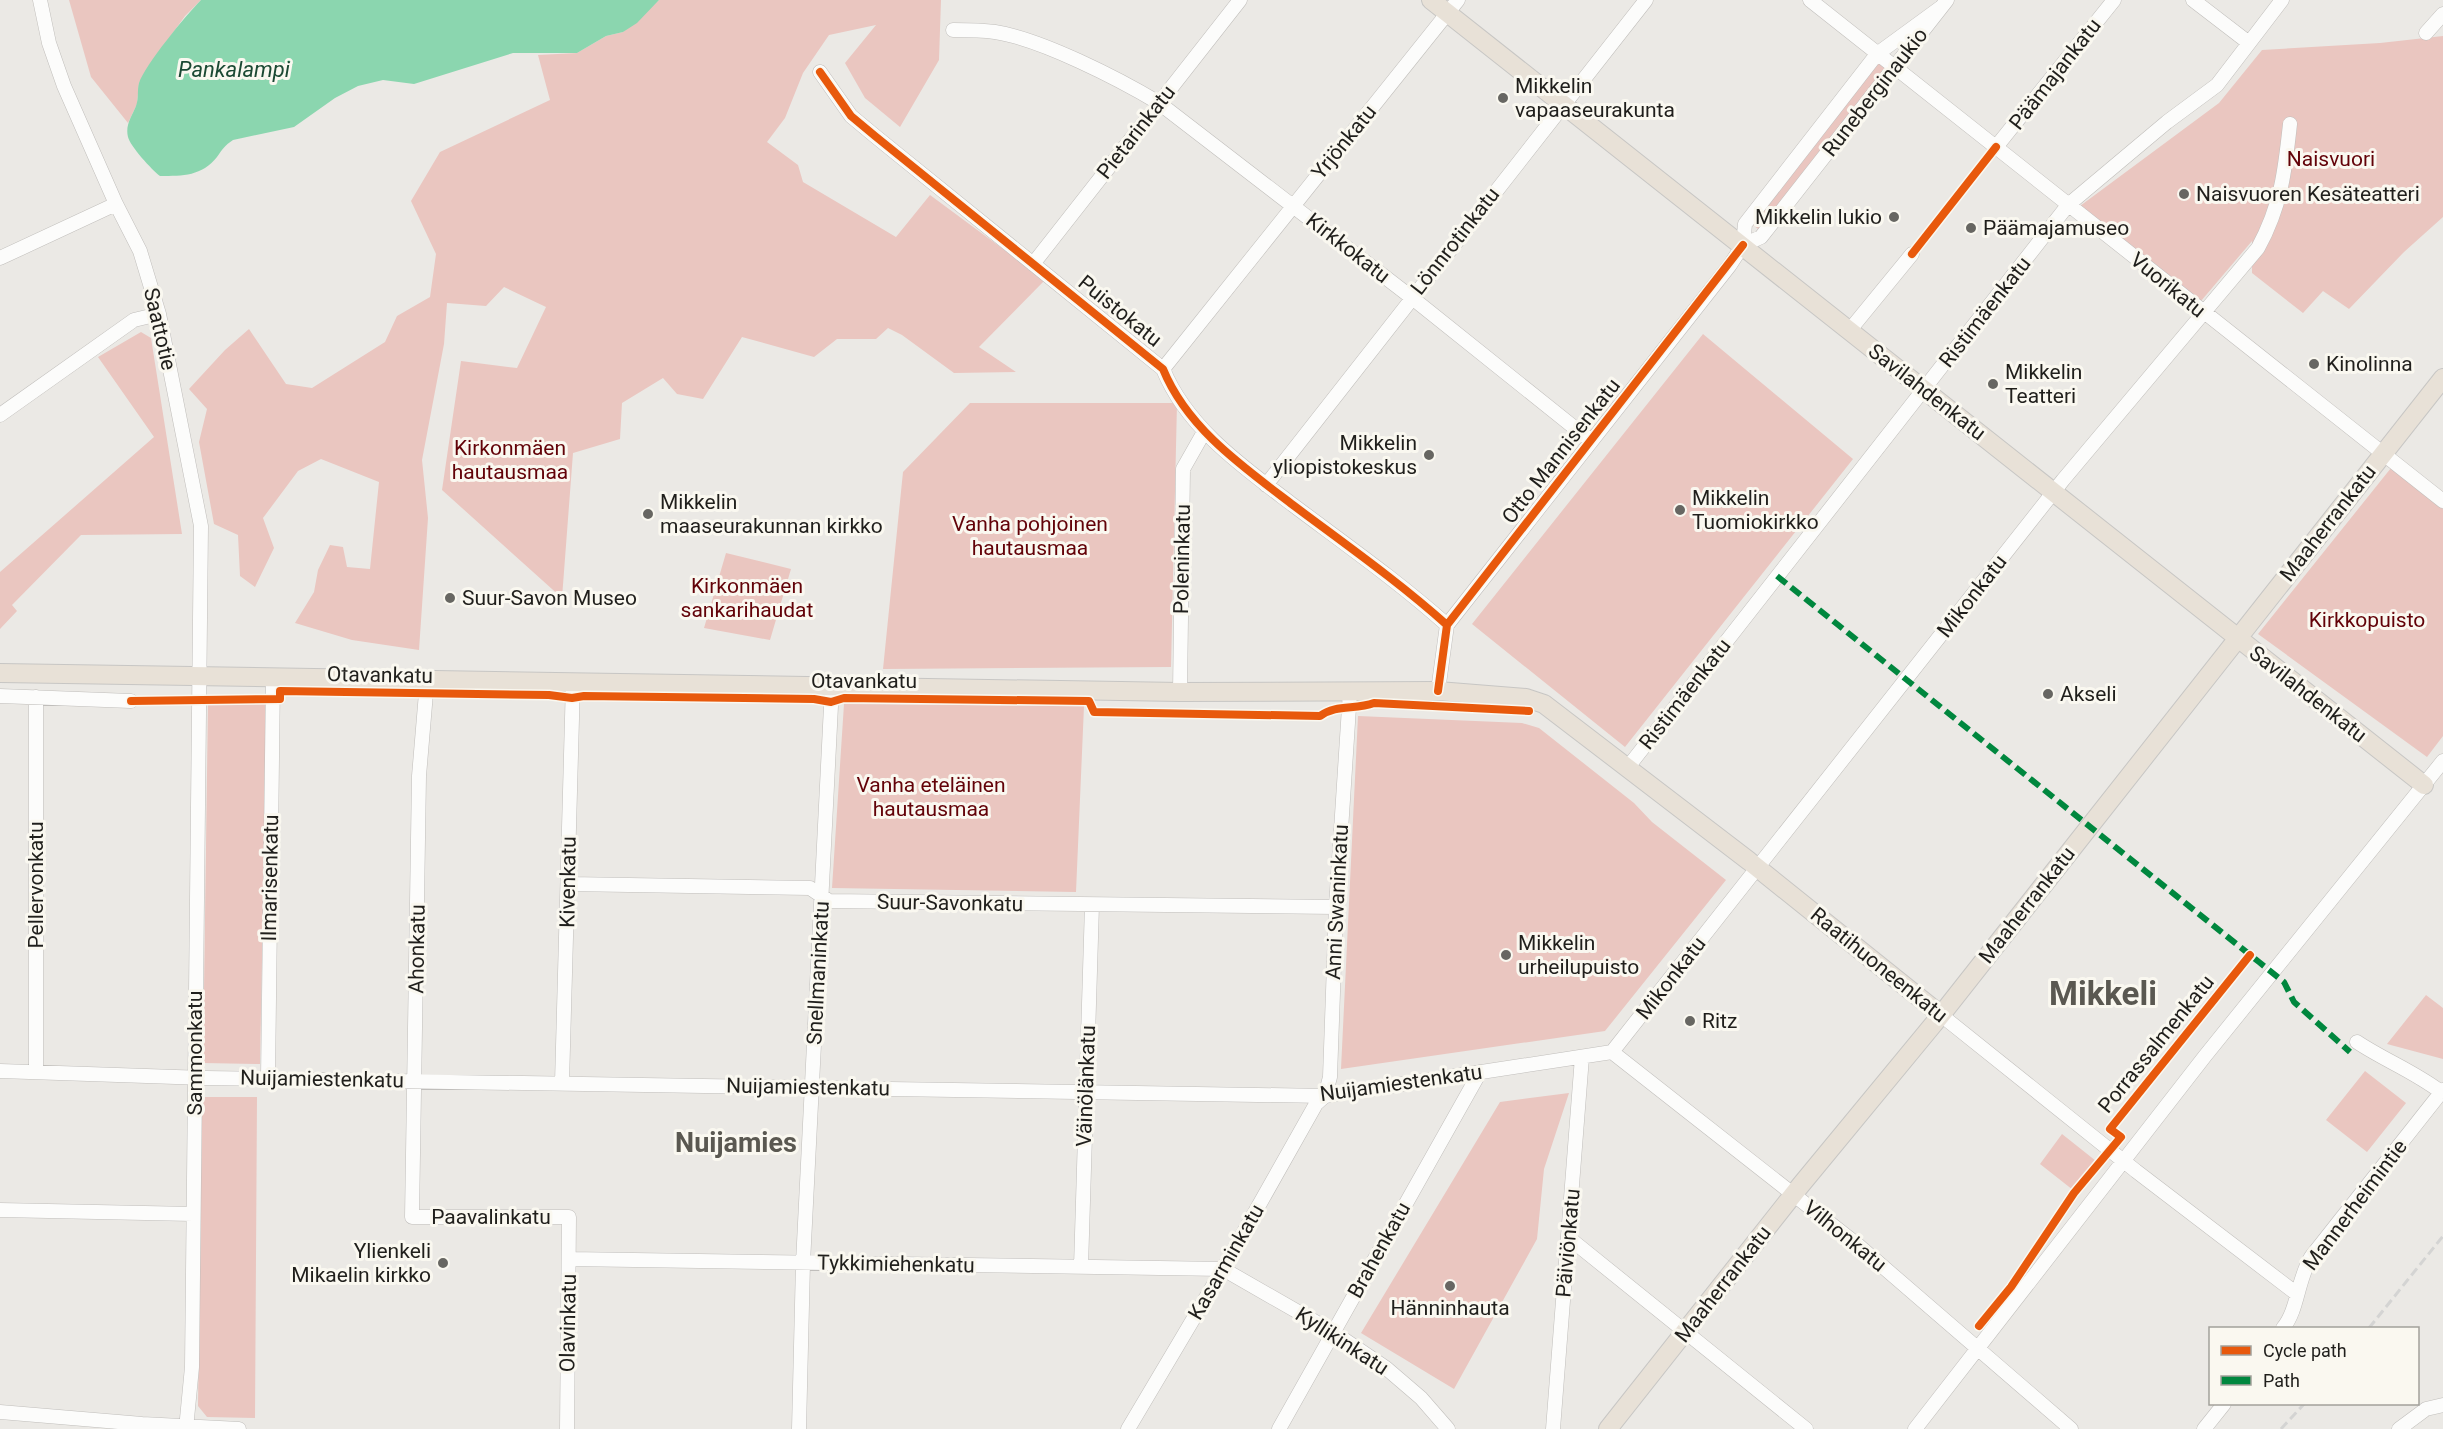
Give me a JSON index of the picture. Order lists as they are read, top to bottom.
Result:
{
  "streets": {
    "main road": [
      "Savilahdenkatu",
      "Maaherrankatu",
      "Otavankatu",
      "Raatihuoneenkatu"
    ],
    "street": [
      "Päämajankatu",
      "Runeberginaukio",
      "Pietarinkatu",
      "Yrjönkatu",
      "Lönnrotinkatu",
      "Kirkkokatu",
      "Vuorikatu",
      "Puistokatu",
      "Ristimäenkatu",
      "Saattotie",
      "Otto Mannisenkatu",
      "Poleninkatu",
      "Mikonkatu",
      "Ilmarisenkatu",
      "Kivenkatu",
      "Pellervonkatu",
      "Anni Swaninkatu",
      "Suur-Savonkatu",
      "Ahonkatu",
      "Snellmaninkatu",
      "Sammonkatu",
      "Nuijamiestenkatu",
      "Väinölänkatu",
      "Mannerheimintie",
      "Paavalinkatu",
      "Vilhonkatu",
      "Päiviönkatu",
      "Brahenkatu",
      "Kasarminkatu",
      "Tykkimiehenkatu",
      "Olavinkatu",
      "Kyllikinkatu"
    ],
    "cycle path": ["Porrassalmenkatu"]
  },
  "crossings": [
    ["Päämajankatu", "Vuorikatu"],
    ["Runeberginaukio", "Vuorikatu"],
    ["Runeberginaukio", "Savilahdenkatu"],
    ["Runeberginaukio", "Otto Mannisenkatu"],
    ["Pietarinkatu", "Kirkkokatu"],
    ["Pietarinkatu", "Puistokatu"],
    ["Yrjönkatu", "Kirkkokatu"],
    ["Yrjönkatu", "Puistokatu"],
    ["Yrjönkatu", "Savilahdenkatu"],
    ["Lönnrotinkatu", "Kirkkokatu"],
    ["Lönnrotinkatu", "Puistokatu"],
    ["Lönnrotinkatu", "Savilahdenkatu"],
    ["Kirkkokatu", "Otto Mannisenkatu"],
    ["Vuorikatu", "Ristimäenkatu"],
    ["Vuorikatu", "Maaherrankatu"],
    ["Vuorikatu", "Mikonkatu"],
    ["Puistokatu", "Otto Mannisenkatu"],
    ["Puistokatu", "Poleninkatu"],
    ["Ristimäenkatu", "Savilahdenkatu"],
    ["Ristimäenkatu", "Raatihuoneenkatu"],
    ["Saattotie", "Otavankatu"],
    ["Saattotie", "Sammonkatu"],
    ["Savilahdenkatu", "Otto Mannisenkatu"],
    ["Savilahdenkatu", "Maaherrankatu"],
    ["Savilahdenkatu", "Mikonkatu"],
    ["Otto Mannisenkatu", "Otavankatu"],
    ["Otto Mannisenkatu", "Raatihuoneenkatu"],
    ["Maaherrankatu", "Raatihuoneenkatu"],
    ["Maaherrankatu", "Vilhonkatu"],
    ["Poleninkatu", "Otavankatu"],
    ["Mikonkatu", "Raatihuoneenkatu"],
    ["Mikonkatu", "Nuijamiestenkatu"],
    ["Mikonkatu", "Vilhonkatu"],
    ["Otavankatu", "Ilmarisenkatu"],
    ["Otavankatu", "Kivenkatu"],
    ["Otavankatu", "Anni Swaninkatu"],
    ["Otavankatu", "Ahonkatu"],
    ["Otavankatu", "Raatihuoneenkatu"],
    ["Otavankatu", "Snellmaninkatu"],
    ["Otavankatu", "Sammonkatu"],
    ["Ilmarisenkatu", "Nuijamiestenkatu"],
    ["Kivenkatu", "Suur-Savonkatu"],
    ["Kivenkatu", "Nuijamiestenkatu"],
    ["Pellervonkatu", "Nuijamiestenkatu"],
    ["Anni Swaninkatu", "Suur-Savonkatu"],
    ["Anni Swaninkatu", "Nuijamiestenkatu"],
    ["Anni Swaninkatu", "Kasarminkatu"],
    ["Suur-Savonkatu", "Snellmaninkatu"],
    ["Suur-Savonkatu", "Väinölänkatu"],
    ["Ahonkatu", "Nuijamiestenkatu"],
    ["Ahonkatu", "Paavalinkatu"],
    ["Raatihuoneenkatu", "Mannerheimintie"],
    ["Snellmaninkatu", "Nuijamiestenkatu"],
    ["Snellmaninkatu", "Tykkimiehenkatu"],
    ["Sammonkatu", "Nuijamiestenkatu"],
    ["Nuijamiestenkatu", "Väinölänkatu"],
    ["Nuijamiestenkatu", "Vilhonkatu"],
    ["Nuijamiestenkatu", "Päiviönkatu"],
    ["Nuijamiestenkatu", "Brahenkatu"],
    ["Nuijamiestenkatu", "Kasarminkatu"],
    ["Väinölänkatu", "Tykkimiehenkatu"],
    ["Paavalinkatu", "Olavinkatu"],
    ["Brahenkatu", "Kyllikinkatu"],
    ["Kasarminkatu", "Tykkimiehenkatu"],
    ["Kasarminkatu", "Kyllikinkatu"],
    ["Tykkimiehenkatu", "Olavinkatu"],
    ["Tykkimiehenkatu", "Kyllikinkatu"]
  ],
  "districts": ["Mikkeli", "Nuijamies"],
  "water": ["Pankalampi"],
  "parks": [
    "Naisvuori",
    "Kirkonmäen hautausmaa",
    "Vanha pohjoinen hautausmaa",
    "Kirkonmäen sankarihaudat",
    "Kirkkopuisto",
    "Vanha eteläinen hautausmaa"
  ],
  "places": [
    "Mikkelin vapaaseurakunta",
    "Naisvuoren Kesäteatteri",
    "Mikkelin lukio",
    "Päämajamuseo",
    "Kinolinna",
    "Mikkelin Teatteri",
    "Mikkelin yliopistokeskus",
    "Mikkelin Tuomiokirkko",
    "Mikkelin maaseurakunnan kirkko",
    "Suur-Savon Museo",
    "Akseli",
    "Mikkelin urheilupuisto",
    "Ritz",
    "Ylienkeli Mikaelin kirkko",
    "Hänninhauta"
  ],
  "legend": ["Cycle path", "Path"]
}
